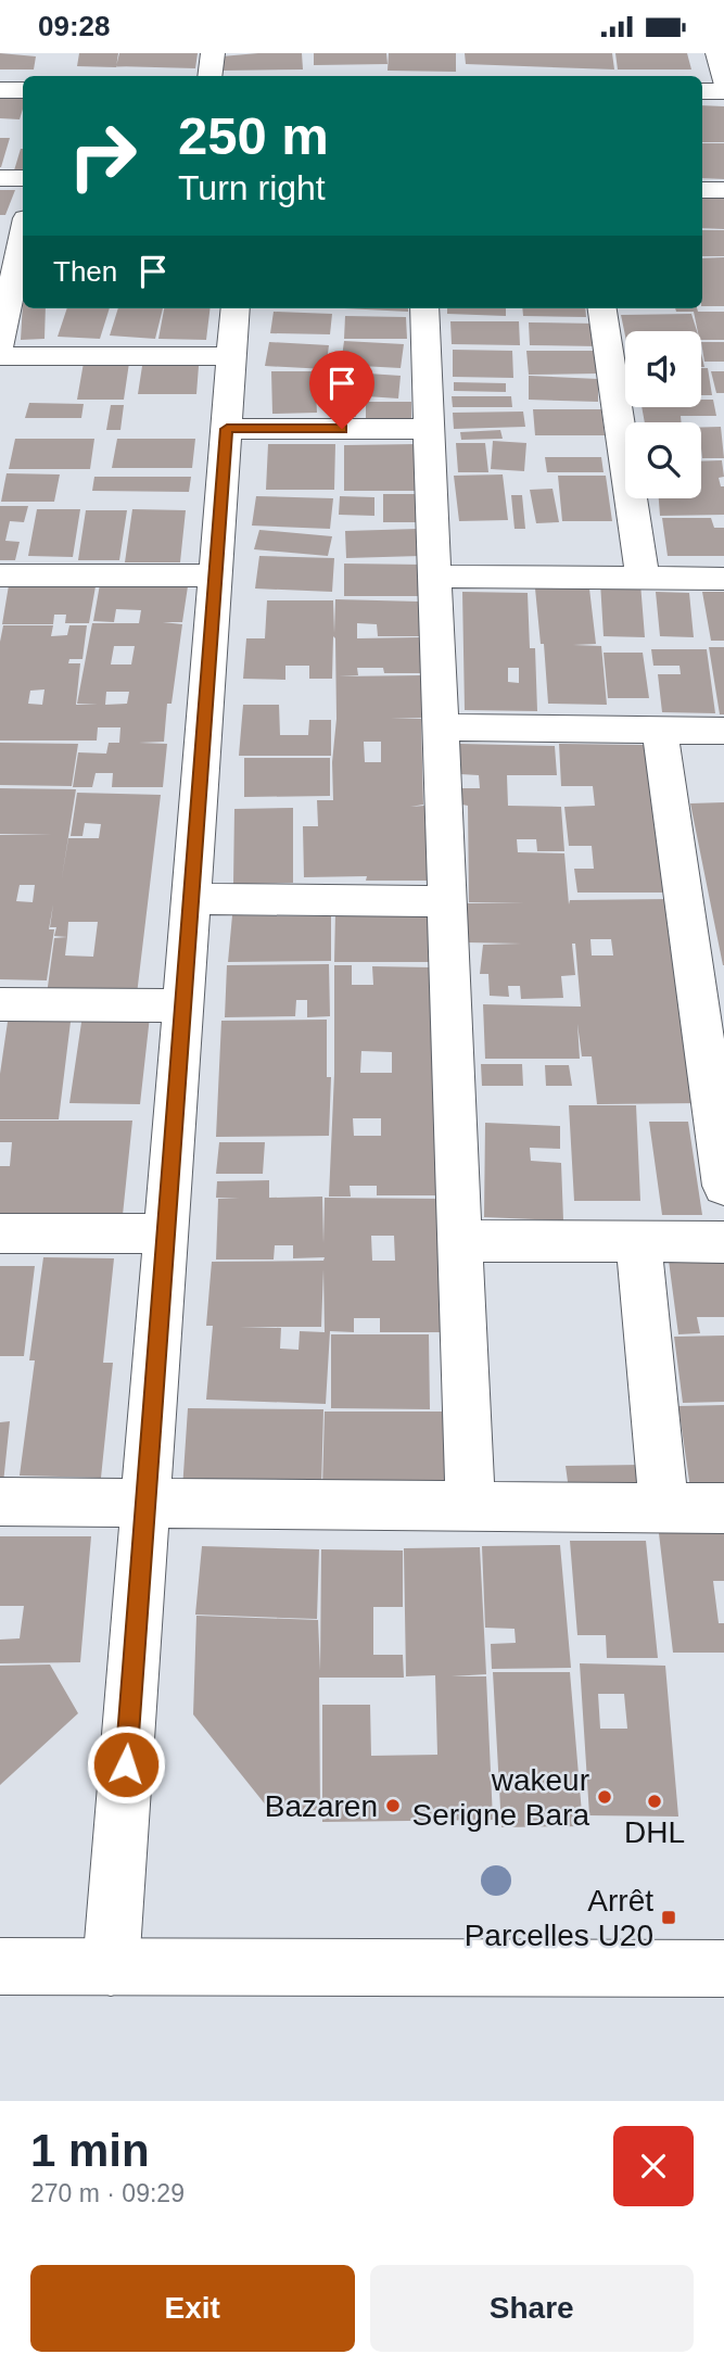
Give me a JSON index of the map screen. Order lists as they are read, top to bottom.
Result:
{
  "places": {
    "other": ["wakeur Serigne Bara", "DHL", "Bazaren"],
    "transit": ["Arrêt Parcelles U20"]
  },
  "page": {
    "status": "09:28",
    "turn": ["250 m", "Turn right"],
    "then": "Then",
    "heading": ["1 min", "270 m · 09:29"],
    "buttons": ["Exit", "Share"]
  }
}
